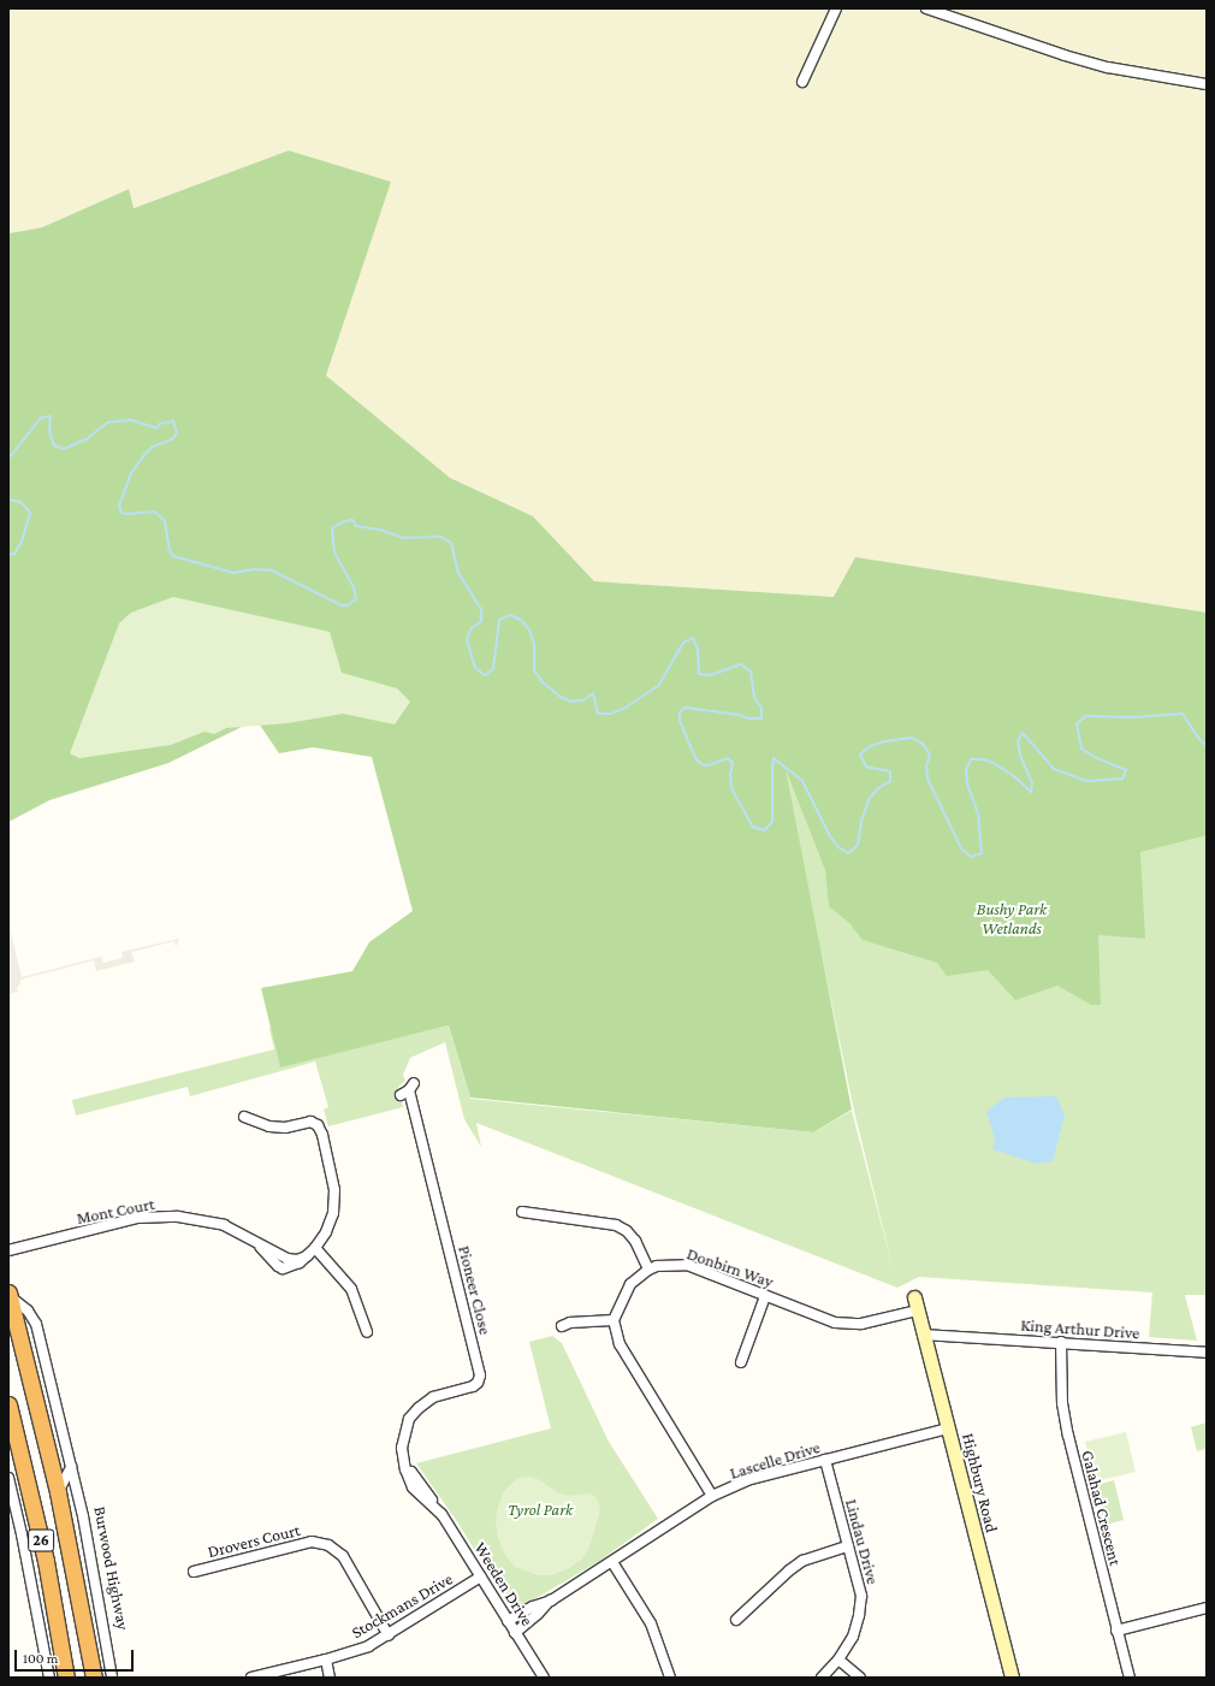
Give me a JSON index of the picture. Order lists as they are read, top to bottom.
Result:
{
  "streets": {
    "highway": ["26", "Burwood Highway"],
    "main road": ["Highbury Road"],
    "street": [
      "Mont Court",
      "Donbirn Way",
      "Pioneer Close",
      "King Arthur Drive",
      "Lascelle Drive",
      "Galahad Crescent",
      "Drovers Court",
      "Lindau Drive",
      "Weeden Drive",
      "Stockmans Drive"
    ]
  },
  "crossings": [
    ["Donbirn Way", "Highbury Road"],
    ["Pioneer Close", "Weeden Drive"],
    ["King Arthur Drive", "Highbury Road"],
    ["King Arthur Drive", "Galahad Crescent"],
    ["Lascelle Drive", "Highbury Road"],
    ["Lascelle Drive", "Lindau Drive"],
    ["Lascelle Drive", "Weeden Drive"],
    ["Drovers Court", "Stockmans Drive"],
    ["Weeden Drive", "Stockmans Drive"]
  ],
  "parks": ["Bushy Park Wetlands", "Tyrol Park"],
  "scale_bar": "100 m"
}
